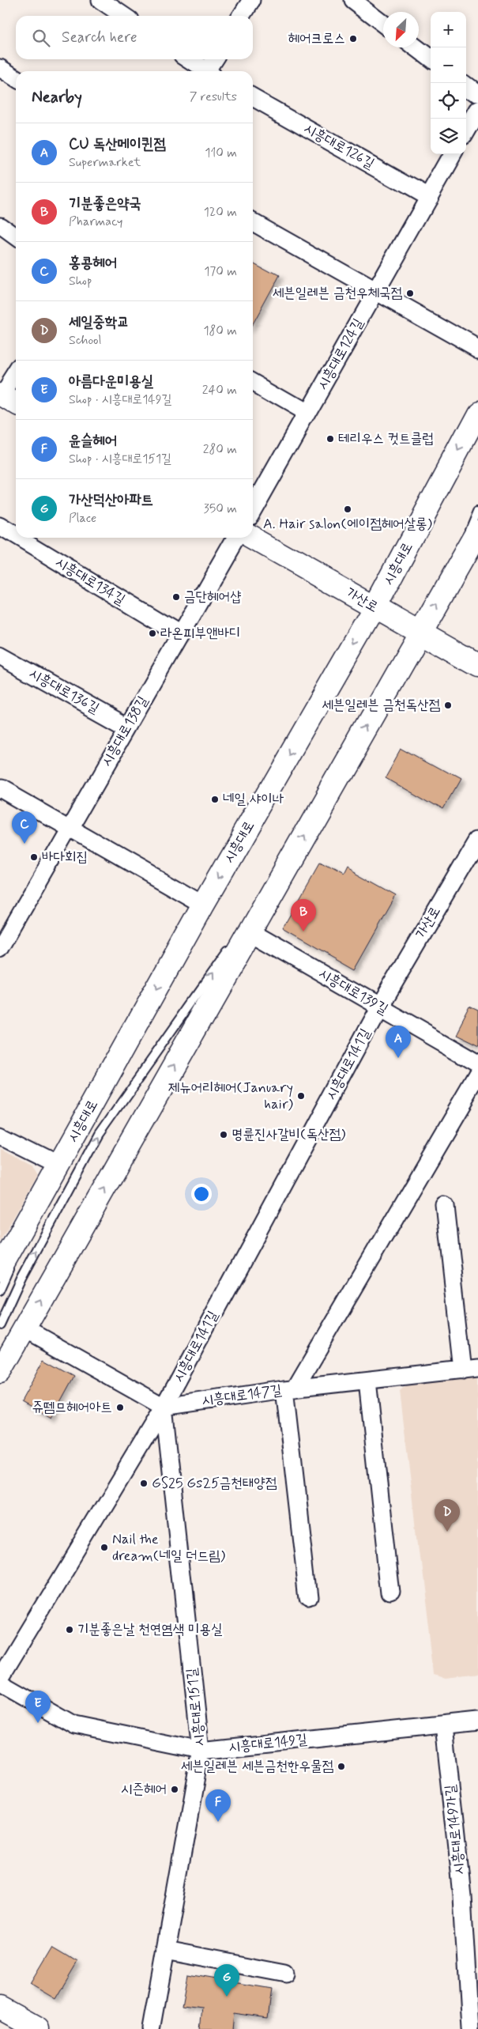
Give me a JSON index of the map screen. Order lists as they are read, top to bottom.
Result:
{
  "streets": {
    "main road": ["시흥대로", "가산로"],
    "street": [
      "시흥대로126길",
      "시흥대로124길",
      "시흥대로134길",
      "시흥대로136길",
      "시흥대로138길",
      "시흥대로139길",
      "시흥대로141길",
      "시흥대로147길",
      "시흥대로151길",
      "시흥대로149길",
      "시흥대로149가길"
    ]
  },
  "crossings": [
    ["시흥대로126길", "시흥대로124길"],
    ["시흥대로", "가산로"],
    ["시흥대로134길", "시흥대로138길"],
    ["가산로", "시흥대로139길"],
    ["가산로", "시흥대로141길"],
    ["시흥대로136길", "시흥대로138길"],
    ["시흥대로139길", "시흥대로141길"],
    ["시흥대로141길", "시흥대로147길"],
    ["시흥대로141길", "시흥대로151길"],
    ["시흥대로141길", "시흥대로149길"],
    ["시흥대로147길", "시흥대로151길"],
    ["시흥대로151길", "시흥대로149길"],
    ["시흥대로149길", "시흥대로149가길"]
  ],
  "places": [
    "헤어크로스",
    "세븐일레븐 금천우체국점",
    "테리우스 컷트클럽",
    "A. Hair salon(에이점헤어살롱)",
    "금단헤어샵",
    "라온피부앤바디",
    "세븐일레븐 금천독산점",
    "네일 샤이나",
    "바다회집",
    "제뉴어리헤어(January hair)",
    "명륜진사갈비(독산점)",
    "쥬뗌므헤어아트",
    "GS25 Gs25금천태양점",
    "Nail the dream(네일 더드림)",
    "기분좋은날 천연염색 미용실",
    "세븐일레븐 세븐금천한우물점",
    "시즌헤어"
  ],
  "north": "bottom left",
  "page": {
    "map_buttons": ["+", "−"],
    "search": "Search here",
    "heading": ["Nearby", "7 results"],
    "list": [
      {
        "mark": "A",
        "name": "CU 독산메이퀸점",
        "note": "Supermarket",
        "value": "110 m"
      },
      {
        "mark": "B",
        "name": "기분좋은약국",
        "note": "Pharmacy",
        "value": "120 m"
      },
      {
        "mark": "C",
        "name": "홍콩헤어",
        "note": "Shop",
        "value": "170 m"
      },
      {
        "mark": "D",
        "name": "세일중학교",
        "note": "School",
        "value": "180 m"
      },
      {
        "mark": "E",
        "name": "아름다운미용실",
        "note": "Shop · 시흥대로149길",
        "value": "240 m"
      },
      {
        "mark": "F",
        "name": "윤슬헤어",
        "note": "Shop · 시흥대로151길",
        "value": "280 m"
      },
      {
        "mark": "G",
        "name": "가산덕산아파트",
        "note": "Place",
        "value": "350 m"
      }
    ],
    "pins": [
      "C",
      "B",
      "A",
      "D",
      "E",
      "F",
      "G"
    ]
  }
}
